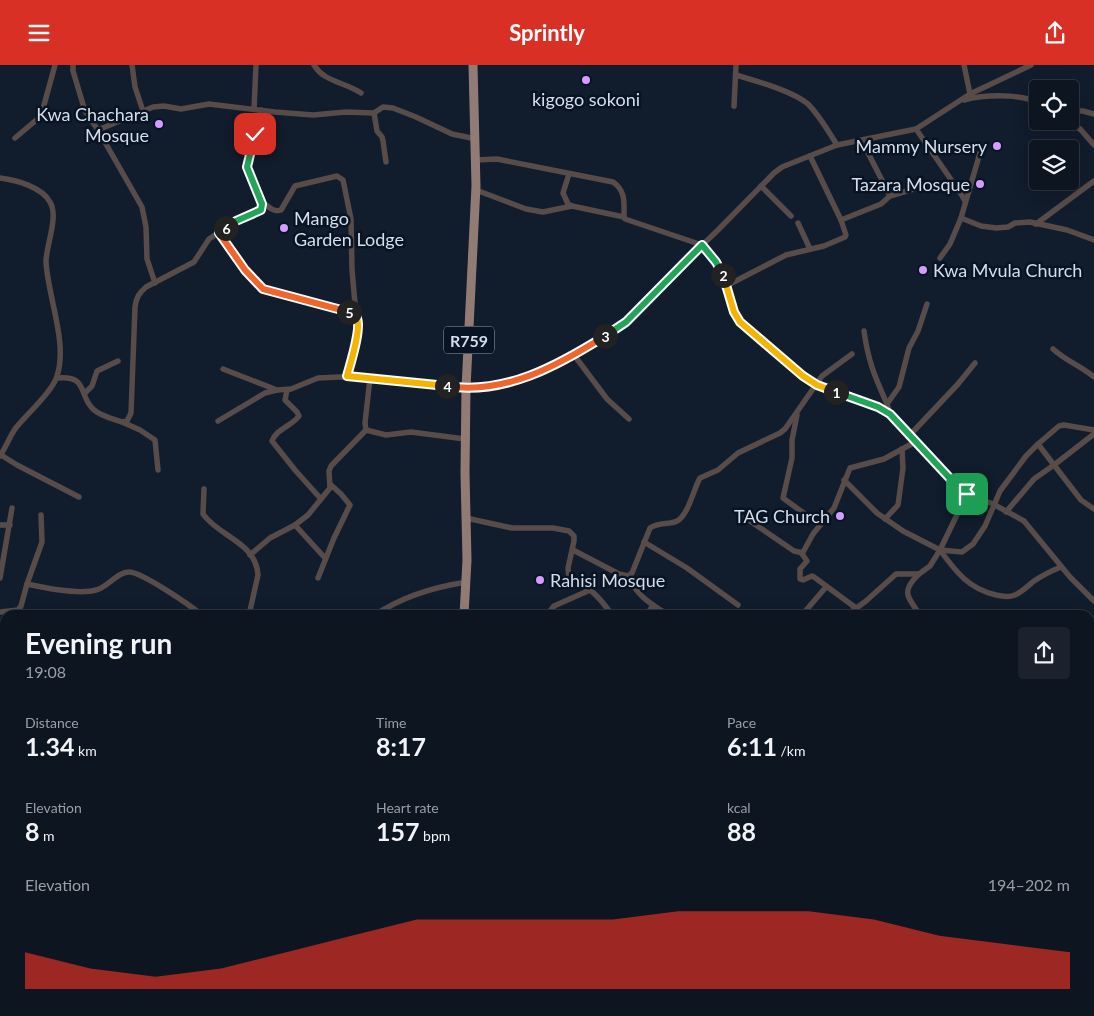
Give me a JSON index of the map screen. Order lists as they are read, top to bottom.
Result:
{
  "streets": {
    "main road": ["R759"]
  },
  "places": [
    "kigogo sokoni",
    "Kwa Chachara Mosque",
    "Mammy Nursery",
    "Tazara Mosque",
    "Mango Garden Lodge",
    "Kwa Mvula Church",
    "TAG Church",
    "Rahisi Mosque"
  ],
  "page": {
    "header": "Sprintly",
    "pins": [
      "6",
      "2",
      "5",
      "3",
      "4",
      "1"
    ],
    "heading": ["Evening run", "19:08"],
    "stats": [
      ["Distance", "1.34 km"],
      ["Time", "8:17"],
      ["Pace", "6:11 /km"],
      ["Elevation", "8 m"],
      ["Heart rate", "157 bpm"],
      ["kcal", "88"]
    ],
    "chart": ["Elevation", "194–202 m"]
  }
}
